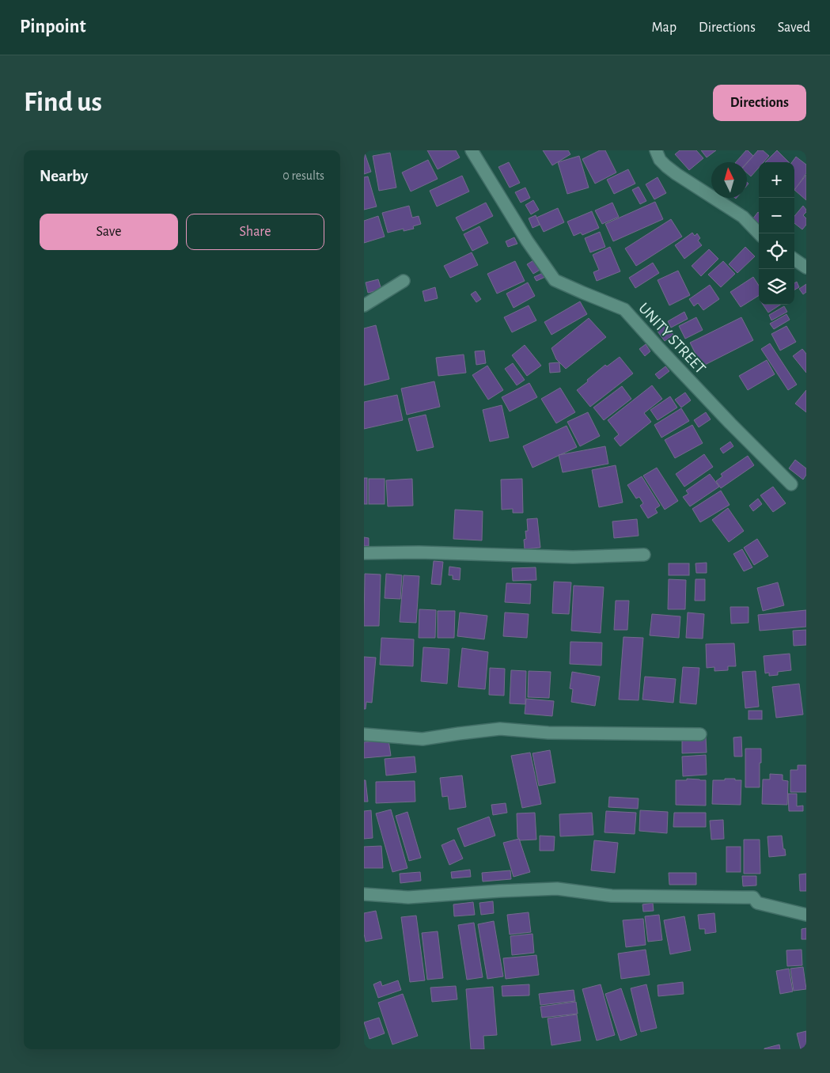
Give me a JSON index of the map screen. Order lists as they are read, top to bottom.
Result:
{
  "streets": {
    "street": ["UNITY STREET"]
  },
  "north": "top",
  "page": {
    "header": "Pinpoint",
    "nav": ["Map", "Directions", "Saved"],
    "buttons": [
      "Directions",
      ["Save", "Share"]
    ],
    "title": "Find us",
    "heading": ["Nearby", "0 results"],
    "map_buttons": ["+", "−"]
  }
}
